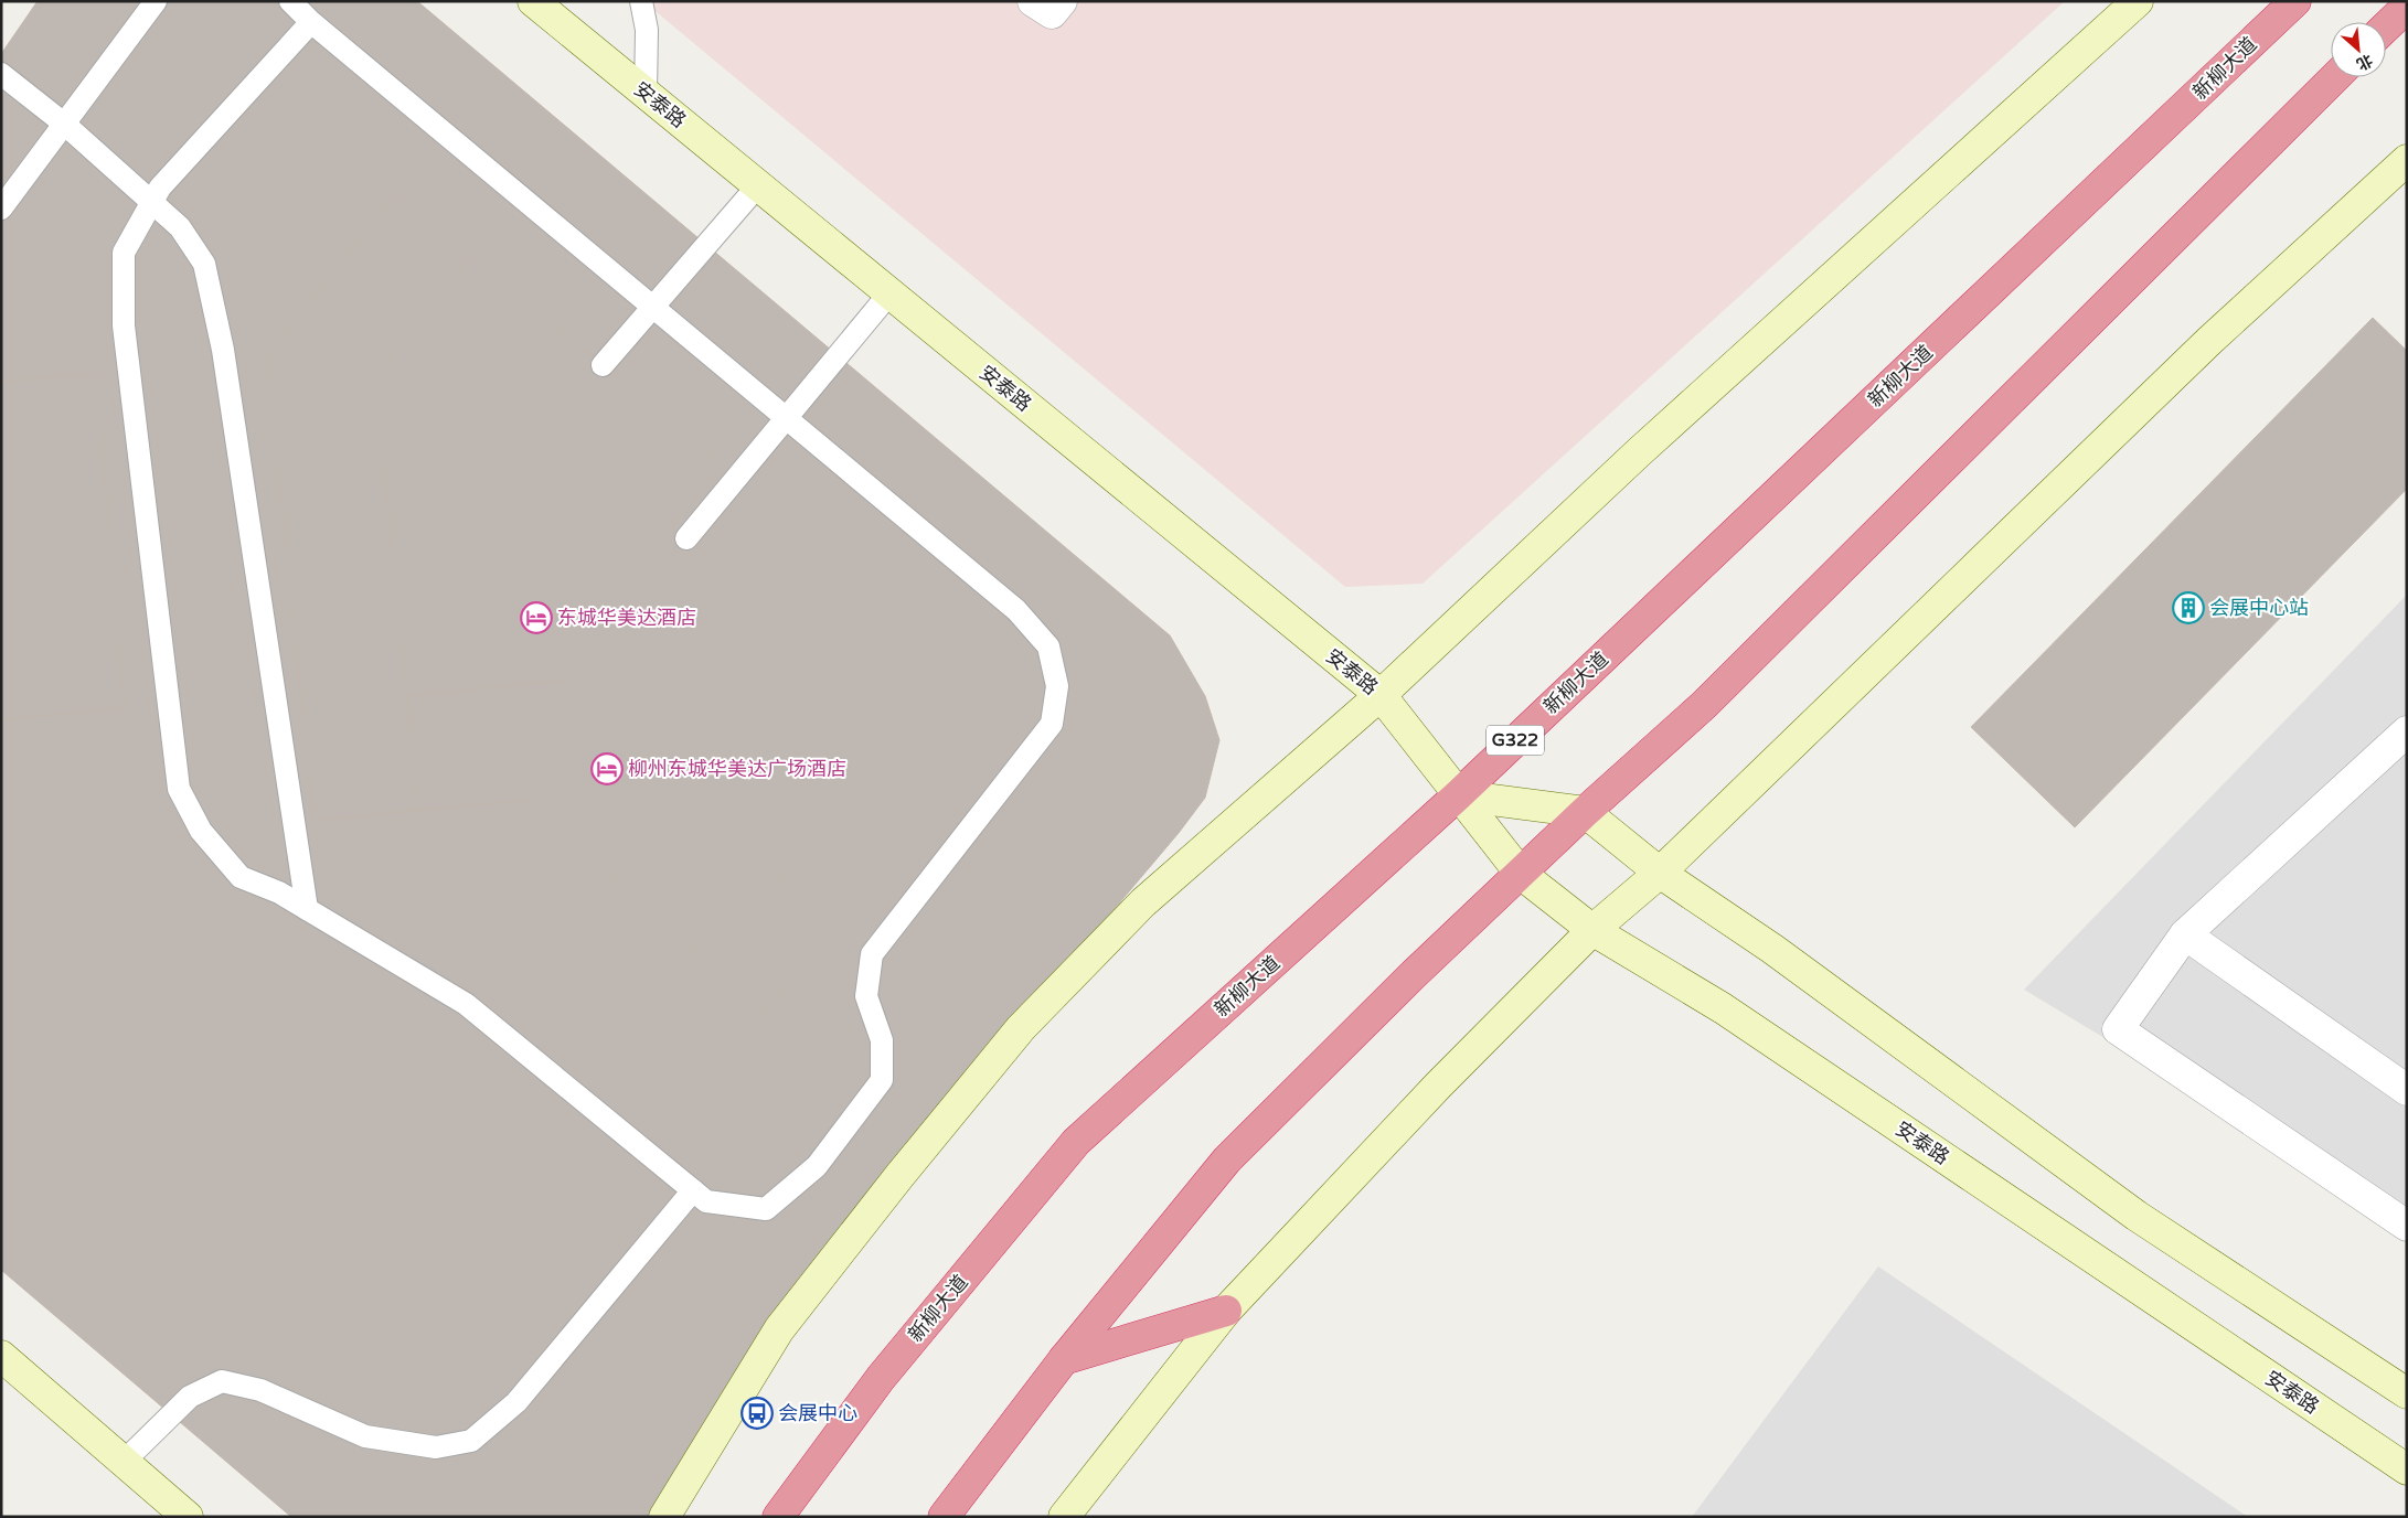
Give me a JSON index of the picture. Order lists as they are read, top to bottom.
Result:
{
  "streets": {
    "highway": ["新柳大道", "G322"],
    "street": ["安泰路"]
  },
  "crossings": [
    ["新柳大道", "安泰路"]
  ],
  "places": {
    "building": ["会展中心站"],
    "hotel": ["东城华美达酒店", "柳州东城华美达广场酒店"],
    "bus stop": ["会展中心"]
  },
  "north": "bottom right"
}
